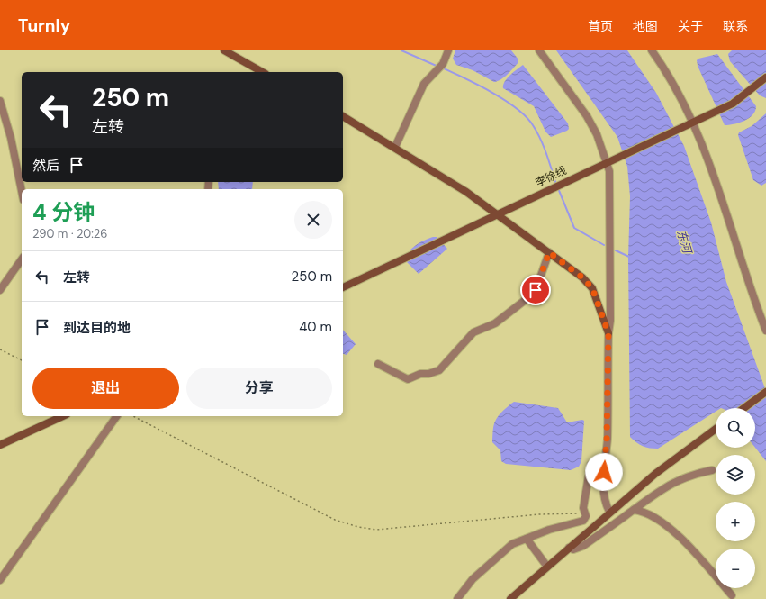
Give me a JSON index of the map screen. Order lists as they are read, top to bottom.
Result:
{
  "streets": {
    "main road": ["李徐线"]
  },
  "water": ["东河"],
  "page": {
    "header": "Turnly",
    "nav": [
      "首页",
      "地图",
      "关于",
      "联系"
    ],
    "turn": ["250 m", "左转"],
    "then": "然后",
    "heading": ["4 分钟", "290 m · 20:26"],
    "list": [
      {
        "name": "左转",
        "value": "250 m"
      },
      {
        "name": "到达目的地",
        "value": "40 m"
      }
    ],
    "buttons": ["退出", "分享"],
    "map_buttons": ["+", "−"]
  }
}
